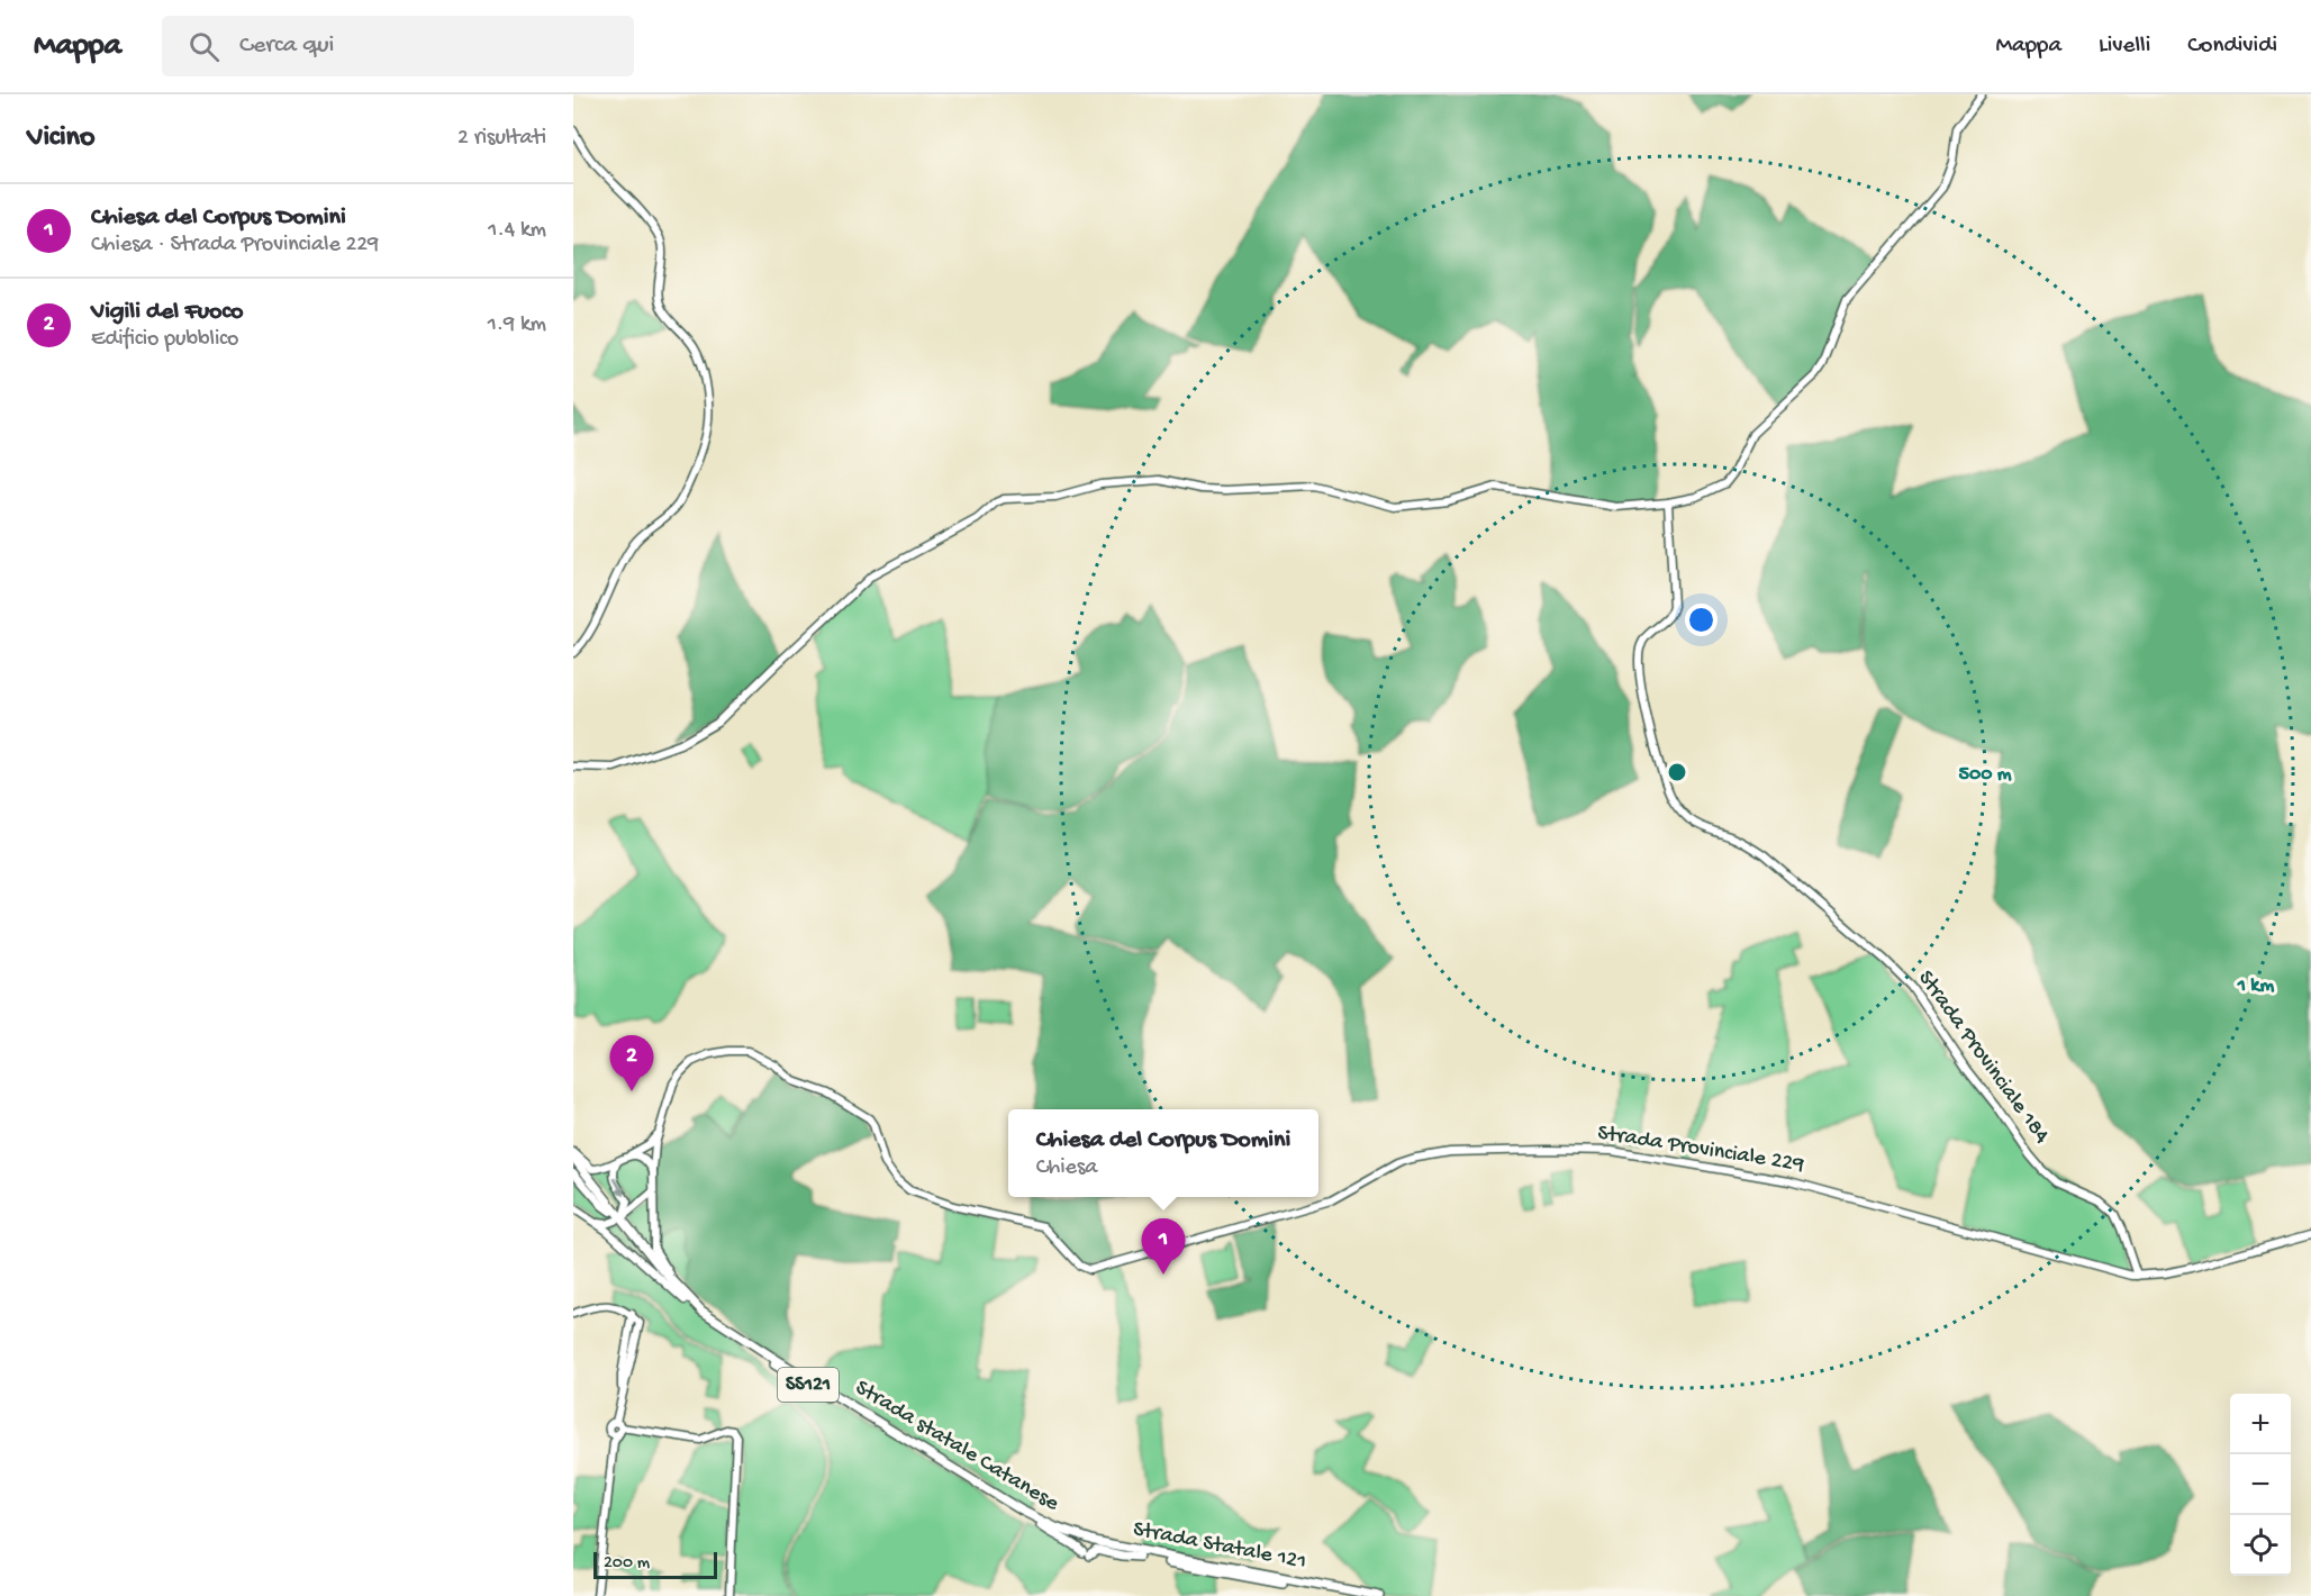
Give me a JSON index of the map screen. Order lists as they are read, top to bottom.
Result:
{
  "streets": {
    "main road": ["SS121", "Strada statale Catanese", "Strada Statale 121"],
    "street": ["Strada Provinciale 184", "Strada Provinciale 229"]
  },
  "crossings": [
    ["Strada Provinciale 184", "Strada Provinciale 229"],
    ["Strada statale Catanese", "Strada Statale 121"]
  ],
  "scale_bar": "200 m",
  "page": {
    "header": "Mappa",
    "search": "Cerca qui",
    "nav": ["Mappa", "Livelli", "Condividi"],
    "heading": ["Vicino", "2 risultati"],
    "list": [
      {
        "mark": "1",
        "name": "Chiesa del Corpus Domini",
        "note": "Chiesa · Strada Provinciale 229",
        "value": "1.4 km"
      },
      {
        "mark": "2",
        "name": "Vigili del Fuoco",
        "note": "Edificio pubblico",
        "value": "1.9 km"
      }
    ],
    "pins": ["2", "1"],
    "popup": ["Chiesa del Corpus Domini", "Chiesa"],
    "map_buttons": ["+", "−"],
    "scale": "200 m"
  },
  "rings": ["500 m", "1 km"]
}
